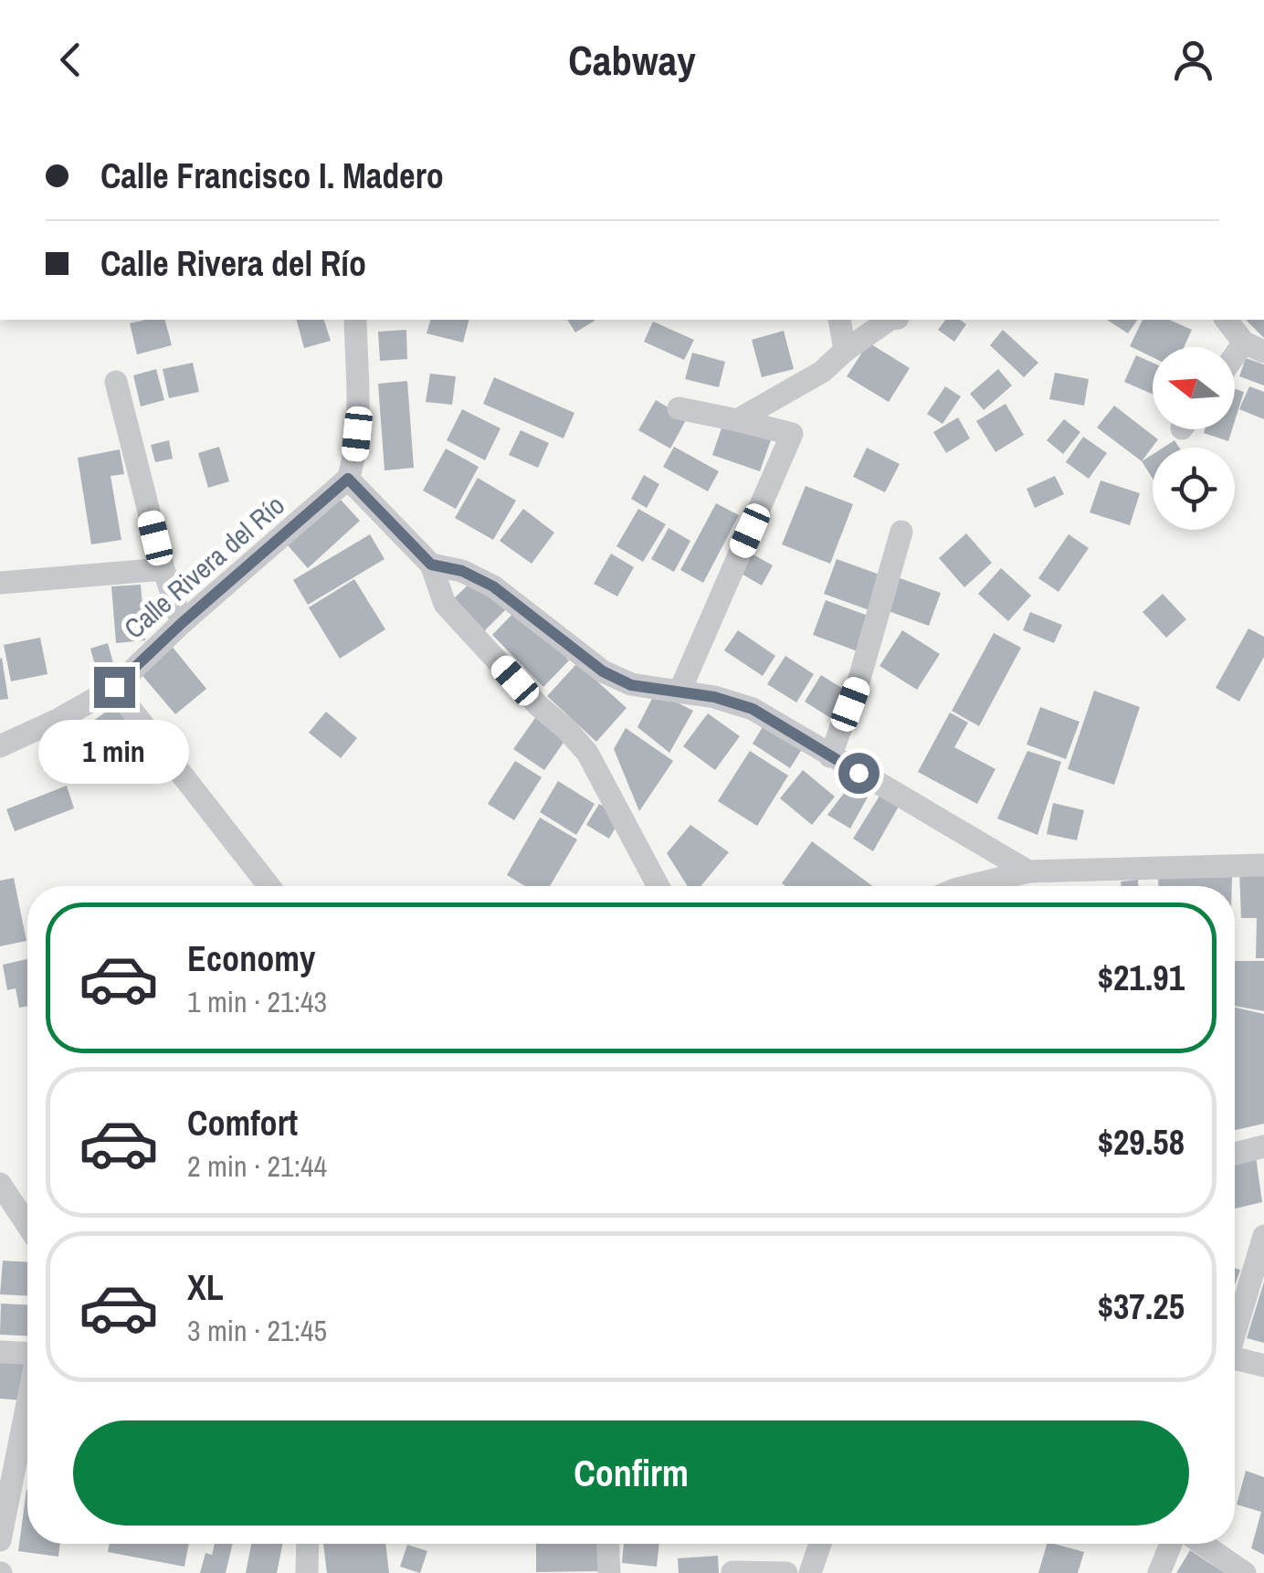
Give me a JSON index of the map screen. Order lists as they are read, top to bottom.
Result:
{
  "streets": {
    "street": ["Calle Rivera del Río"]
  },
  "north": "left",
  "page": {
    "header": "Cabway",
    "banner": ["Calle Francisco I. Madero", "Calle Rivera del Río"],
    "bubble": "1 min",
    "list": [
      {
        "name": "Economy",
        "note": "1 min · 21:43",
        "value": "$21.91"
      },
      {
        "name": "Comfort",
        "note": "2 min · 21:44",
        "value": "$29.58"
      },
      {
        "name": "XL",
        "note": "3 min · 21:45",
        "value": "$37.25"
      }
    ],
    "buttons": "Confirm"
  }
}
